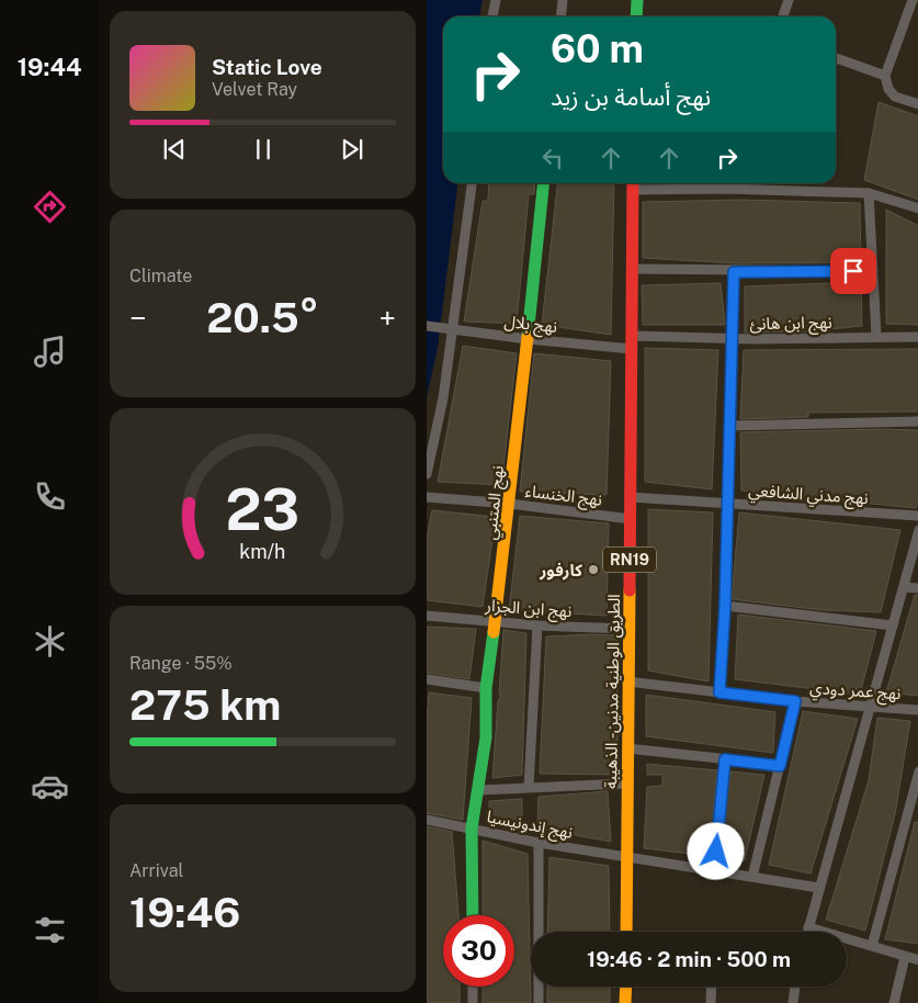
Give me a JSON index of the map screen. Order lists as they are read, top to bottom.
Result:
{
  "streets": {
    "main road": ["نهج المتنبي", "RN19", "الطريق الوطنية مدنين - الذهيبة"],
    "street": [
      "نهج ابن هانئ",
      "نهج بلال",
      "نهج مدني الشافعي",
      "نهج الخنساء",
      "نهج ابن الجزار",
      "نهج عمر دودي",
      "نهج إندونيسيا"
    ]
  },
  "crossings": [
    ["نهج ابن هانئ", "الطريق الوطنية مدنين - الذهيبة"],
    ["نهج بلال", "نهج المتنبي"],
    ["نهج بلال", "الطريق الوطنية مدنين - الذهيبة"],
    ["نهج مدني الشافعي", "الطريق الوطنية مدنين - الذهيبة"],
    ["نهج الخنساء", "نهج المتنبي"],
    ["نهج الخنساء", "الطريق الوطنية مدنين - الذهيبة"],
    ["نهج المتنبي", "نهج ابن الجزار"],
    ["نهج المتنبي", "نهج إندونيسيا"],
    ["نهج ابن الجزار", "الطريق الوطنية مدنين - الذهيبة"],
    ["نهج عمر دودي", "الطريق الوطنية مدنين - الذهيبة"],
    ["الطريق الوطنية مدنين - الذهيبة", "نهج إندونيسيا"]
  ],
  "places": ["كارفور"],
  "page": {
    "tabs": "19:44",
    "turn": ["60 m", "نهج أسامة بن زيد"],
    "song": ["Static Love", "Velvet Ray"],
    "tile": [
      "Climate",
      ["Range · 55%", "275 km"],
      ["Arrival", "19:46"]
    ],
    "heat": ["−", "20.5°", "+"],
    "limit": "30",
    "trip": "19:46 · 2 min · 500 m",
    "gauge": ["23", "km/h"]
  }
}
